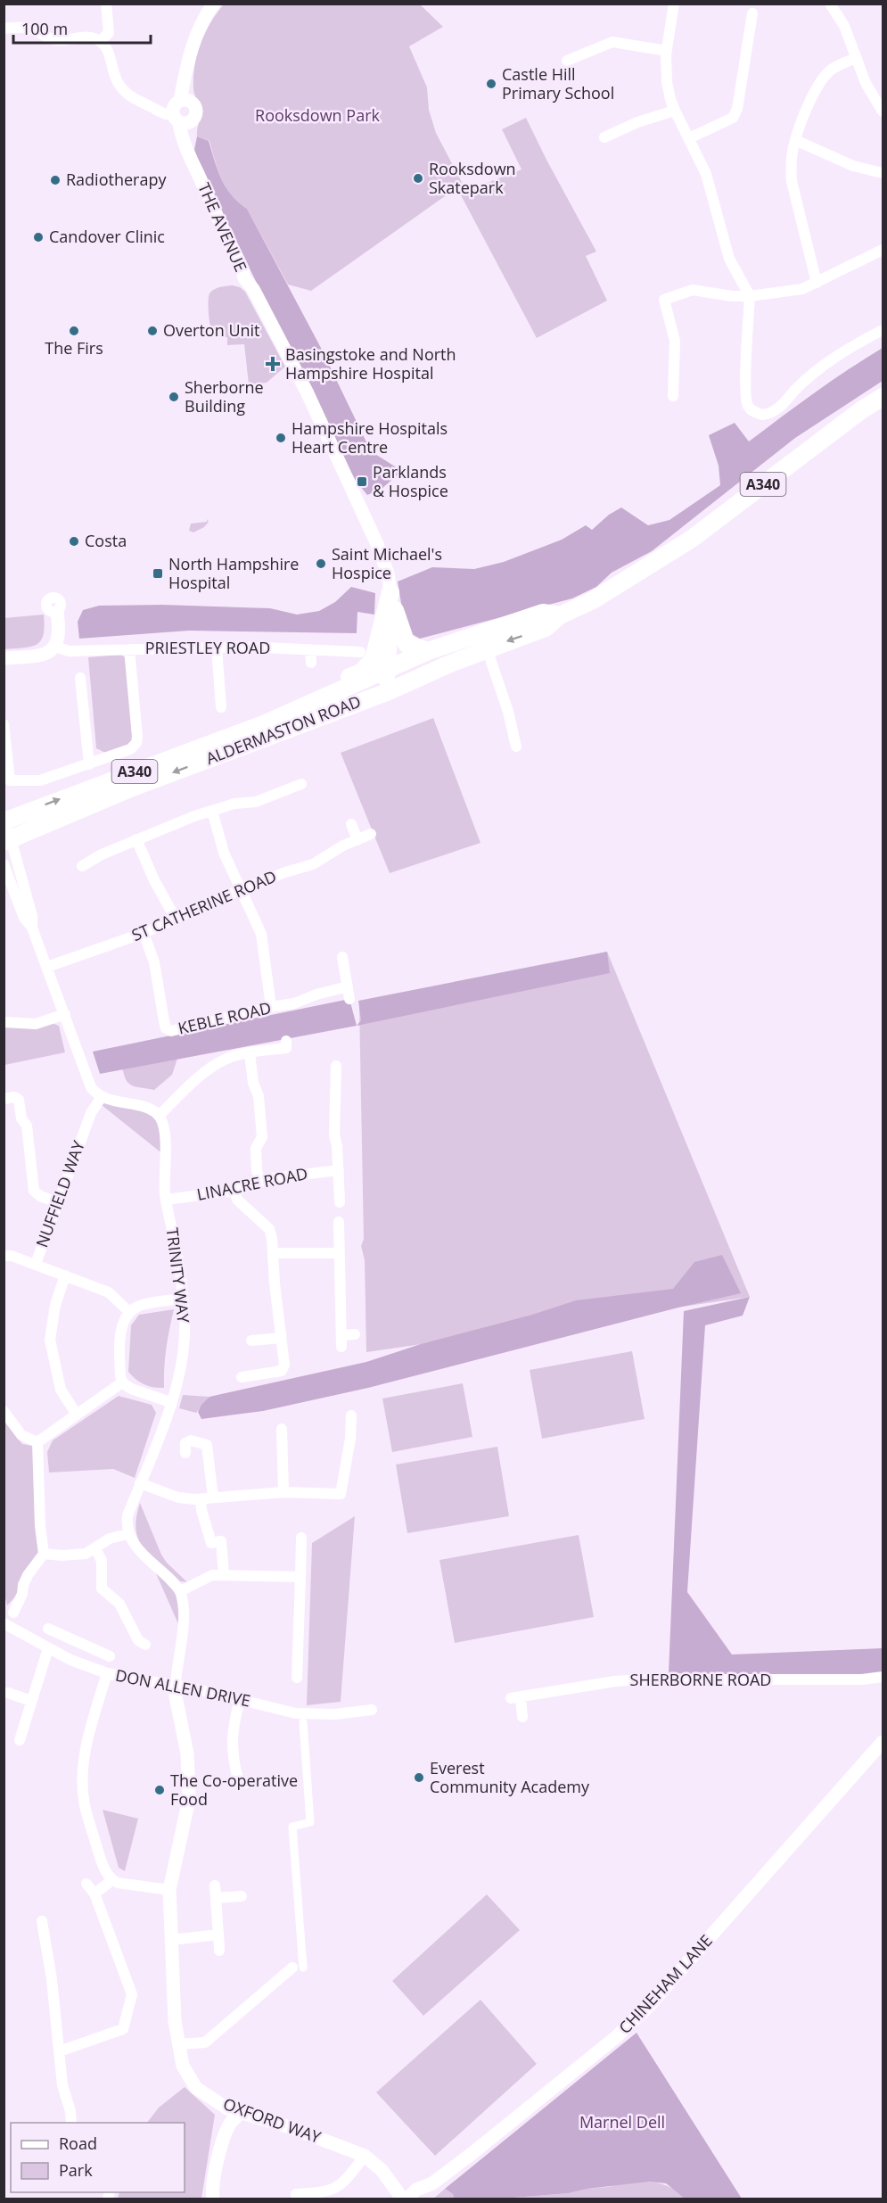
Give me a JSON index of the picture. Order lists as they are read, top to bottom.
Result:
{
  "streets": {
    "main road": ["A340", "ALDERMASTON ROAD"],
    "street": [
      "THE AVENUE",
      "PRIESTLEY ROAD",
      "ST CATHERINE ROAD",
      "KEBLE ROAD",
      "LINACRE ROAD",
      "NUFFIELD WAY",
      "TRINITY WAY",
      "SHERBORNE ROAD",
      "DON ALLEN DRIVE",
      "CHINEHAM LANE",
      "OXFORD WAY"
    ]
  },
  "crossings": [
    ["A340", "PRIESTLEY ROAD"],
    ["A340", "ALDERMASTON ROAD"],
    ["PRIESTLEY ROAD", "ALDERMASTON ROAD"],
    ["ST CATHERINE ROAD", "KEBLE ROAD"],
    ["LINACRE ROAD", "TRINITY WAY"],
    ["DON ALLEN DRIVE", "OXFORD WAY"],
    ["CHINEHAM LANE", "OXFORD WAY"]
  ],
  "parks": ["Rooksdown Park", "Marnel Dell"],
  "places": {
    "other": [
      "Castle Hill Primary School",
      "Rooksdown Skatepark",
      "Radiotherapy",
      "Candover Clinic",
      "The Firs",
      "Overton Unit",
      "Sherborne Building",
      "Hampshire Hospitals Heart Centre",
      "Costa",
      "Saint Michael's Hospice",
      "Everest Community Academy",
      "The Co-operative Food"
    ],
    "health": ["Basingstoke and North Hampshire Hospital"],
    "transit": ["Parklands & Hospice", "North Hampshire Hospital"]
  },
  "legend": ["Road", "Park"],
  "scale_bar": "100 m"
}
